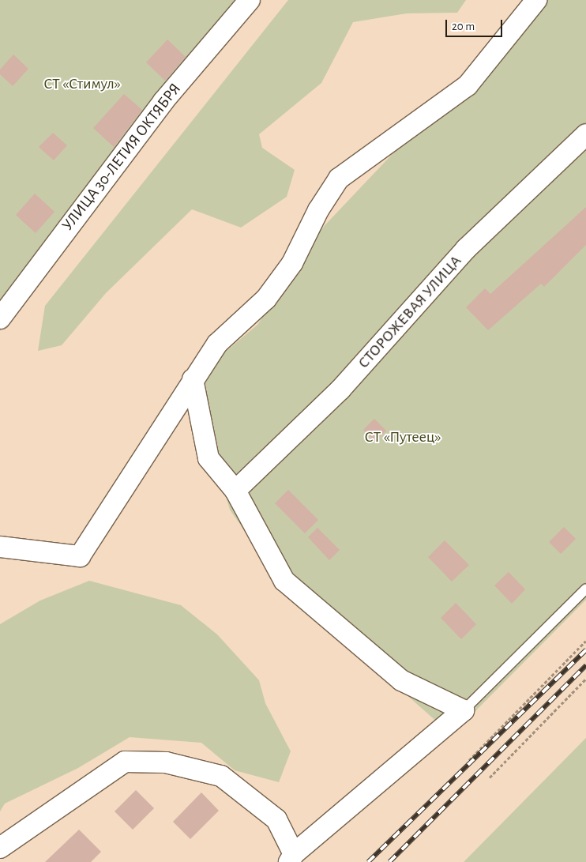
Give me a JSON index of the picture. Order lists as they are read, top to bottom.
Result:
{
  "streets": {
    "street": ["УЛИЦА 30-ЛЕТИЯ ОКТЯБРЯ", "СТОРОЖЕВАЯ УЛИЦА"]
  },
  "parks": ["СТ «Стимул»", "СТ «Путеец»"],
  "scale_bar": "20 m"
}
